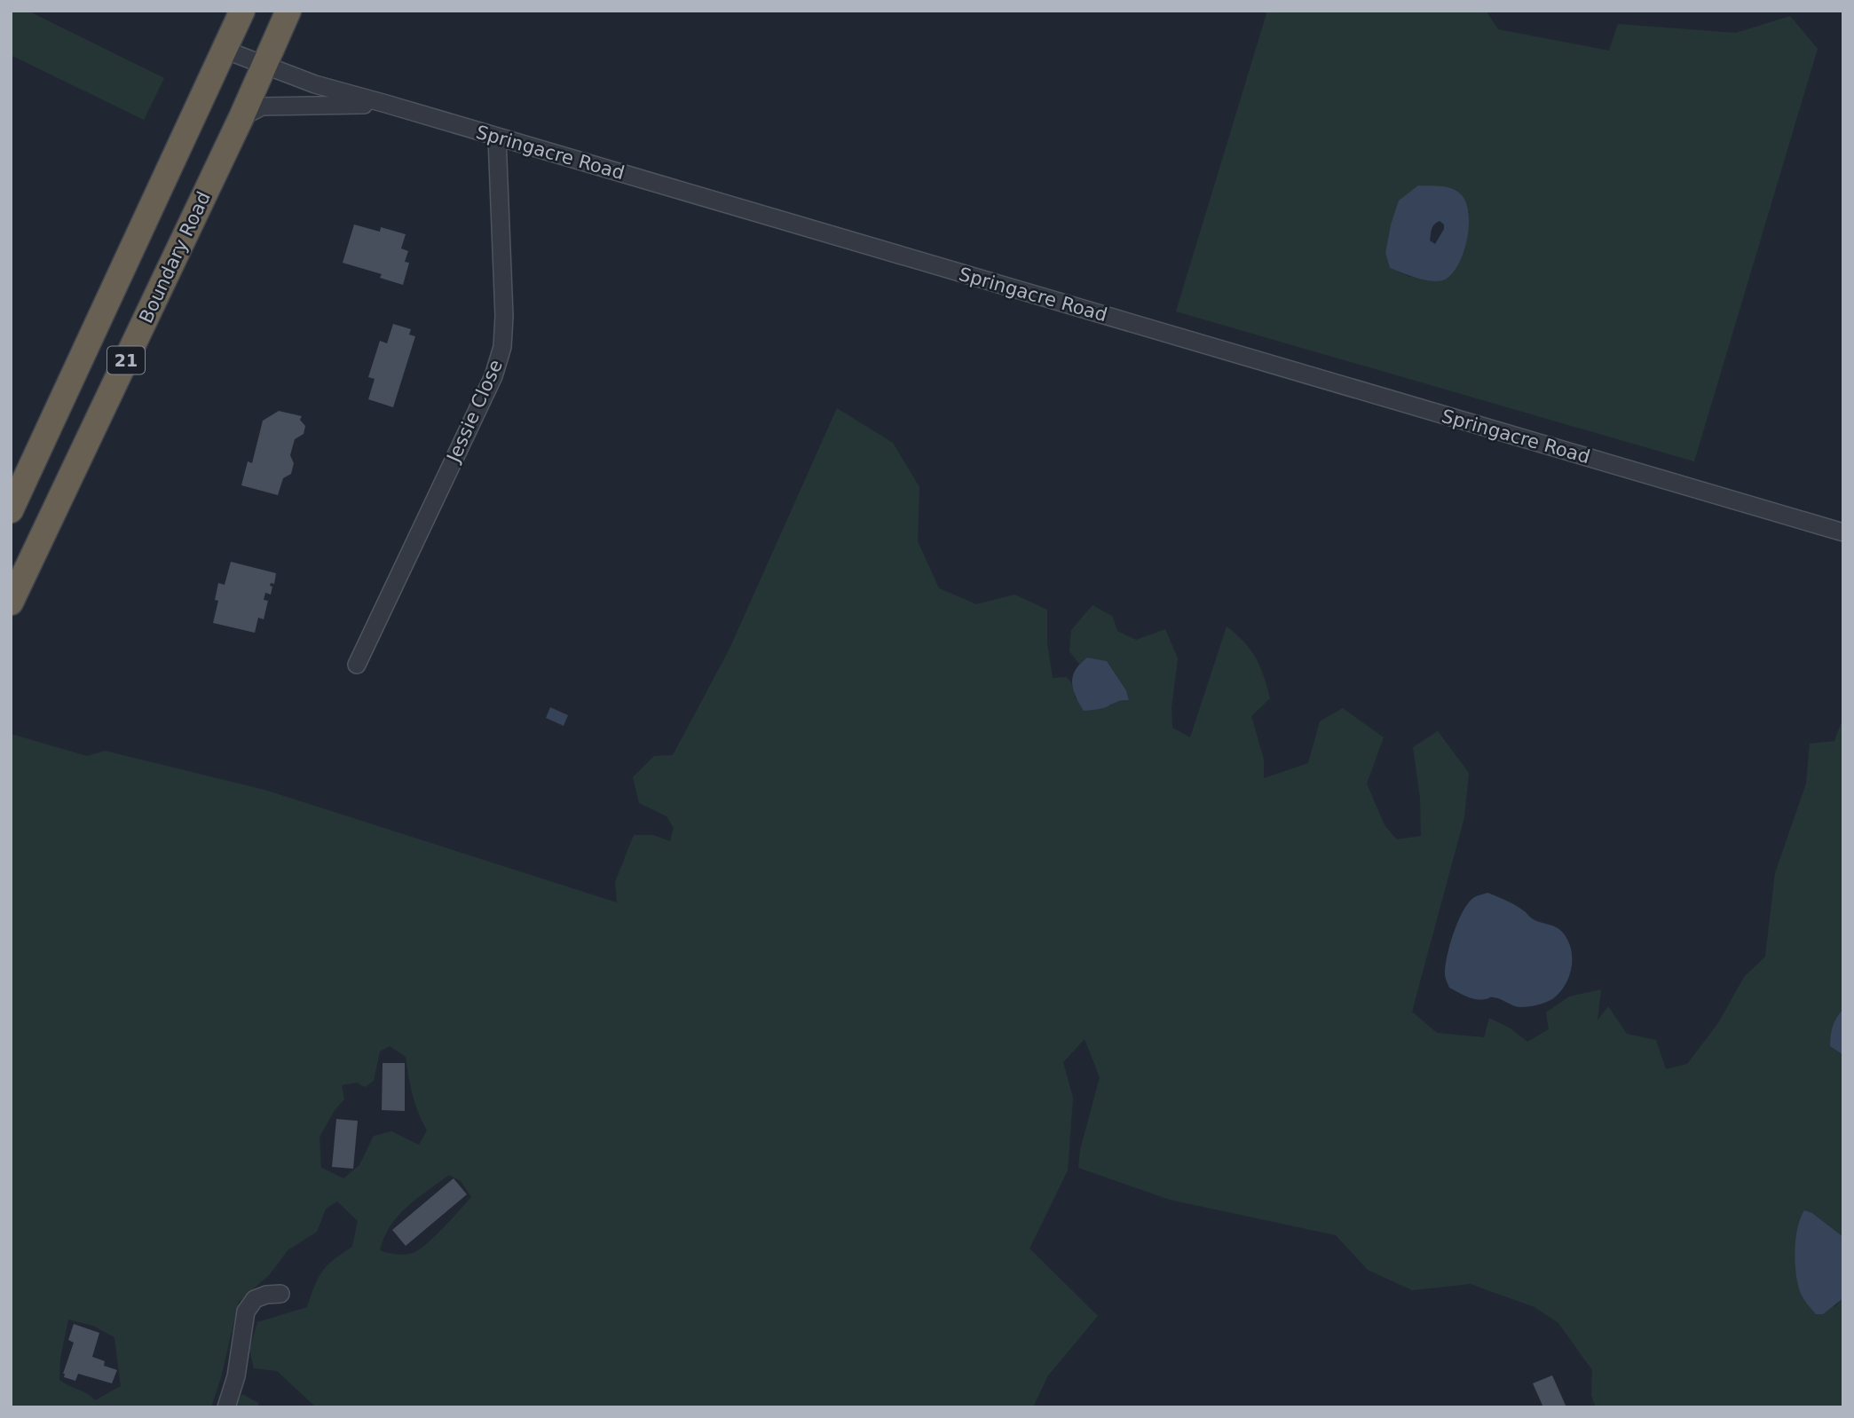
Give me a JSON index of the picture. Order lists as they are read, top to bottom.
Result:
{
  "streets": {
    "highway": ["Boundary Road", "21"],
    "street": ["Springacre Road", "Jessie Close"]
  },
  "crossings": [
    ["Springacre Road", "Boundary Road"],
    ["Springacre Road", "21"],
    ["Springacre Road", "Jessie Close"]
  ]
}
